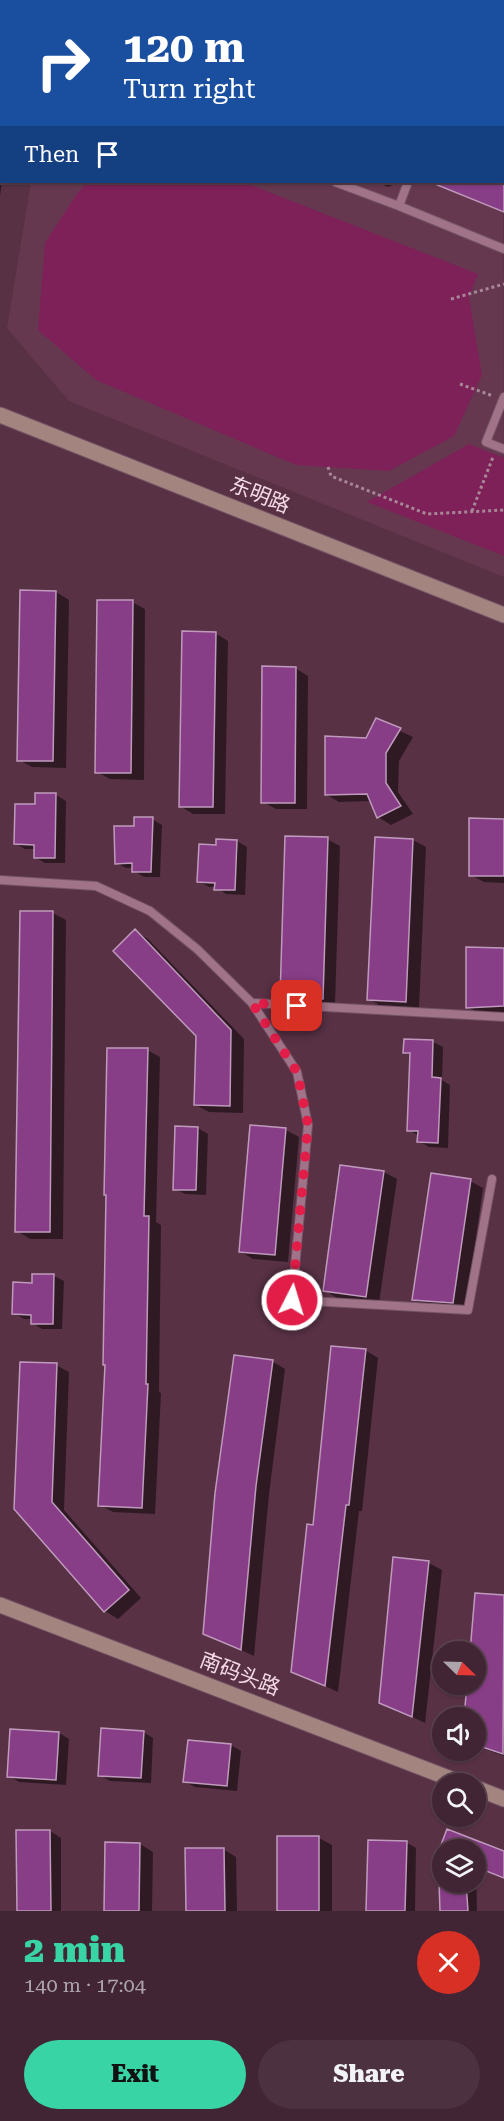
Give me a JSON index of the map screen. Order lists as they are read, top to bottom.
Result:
{
  "streets": {
    "main road": ["东明路", "南码头路"]
  },
  "north": "bottom right",
  "page": {
    "turn": ["120 m", "Turn right"],
    "then": "Then",
    "heading": ["2 min", "140 m · 17:04"],
    "buttons": ["Exit", "Share"]
  }
}
